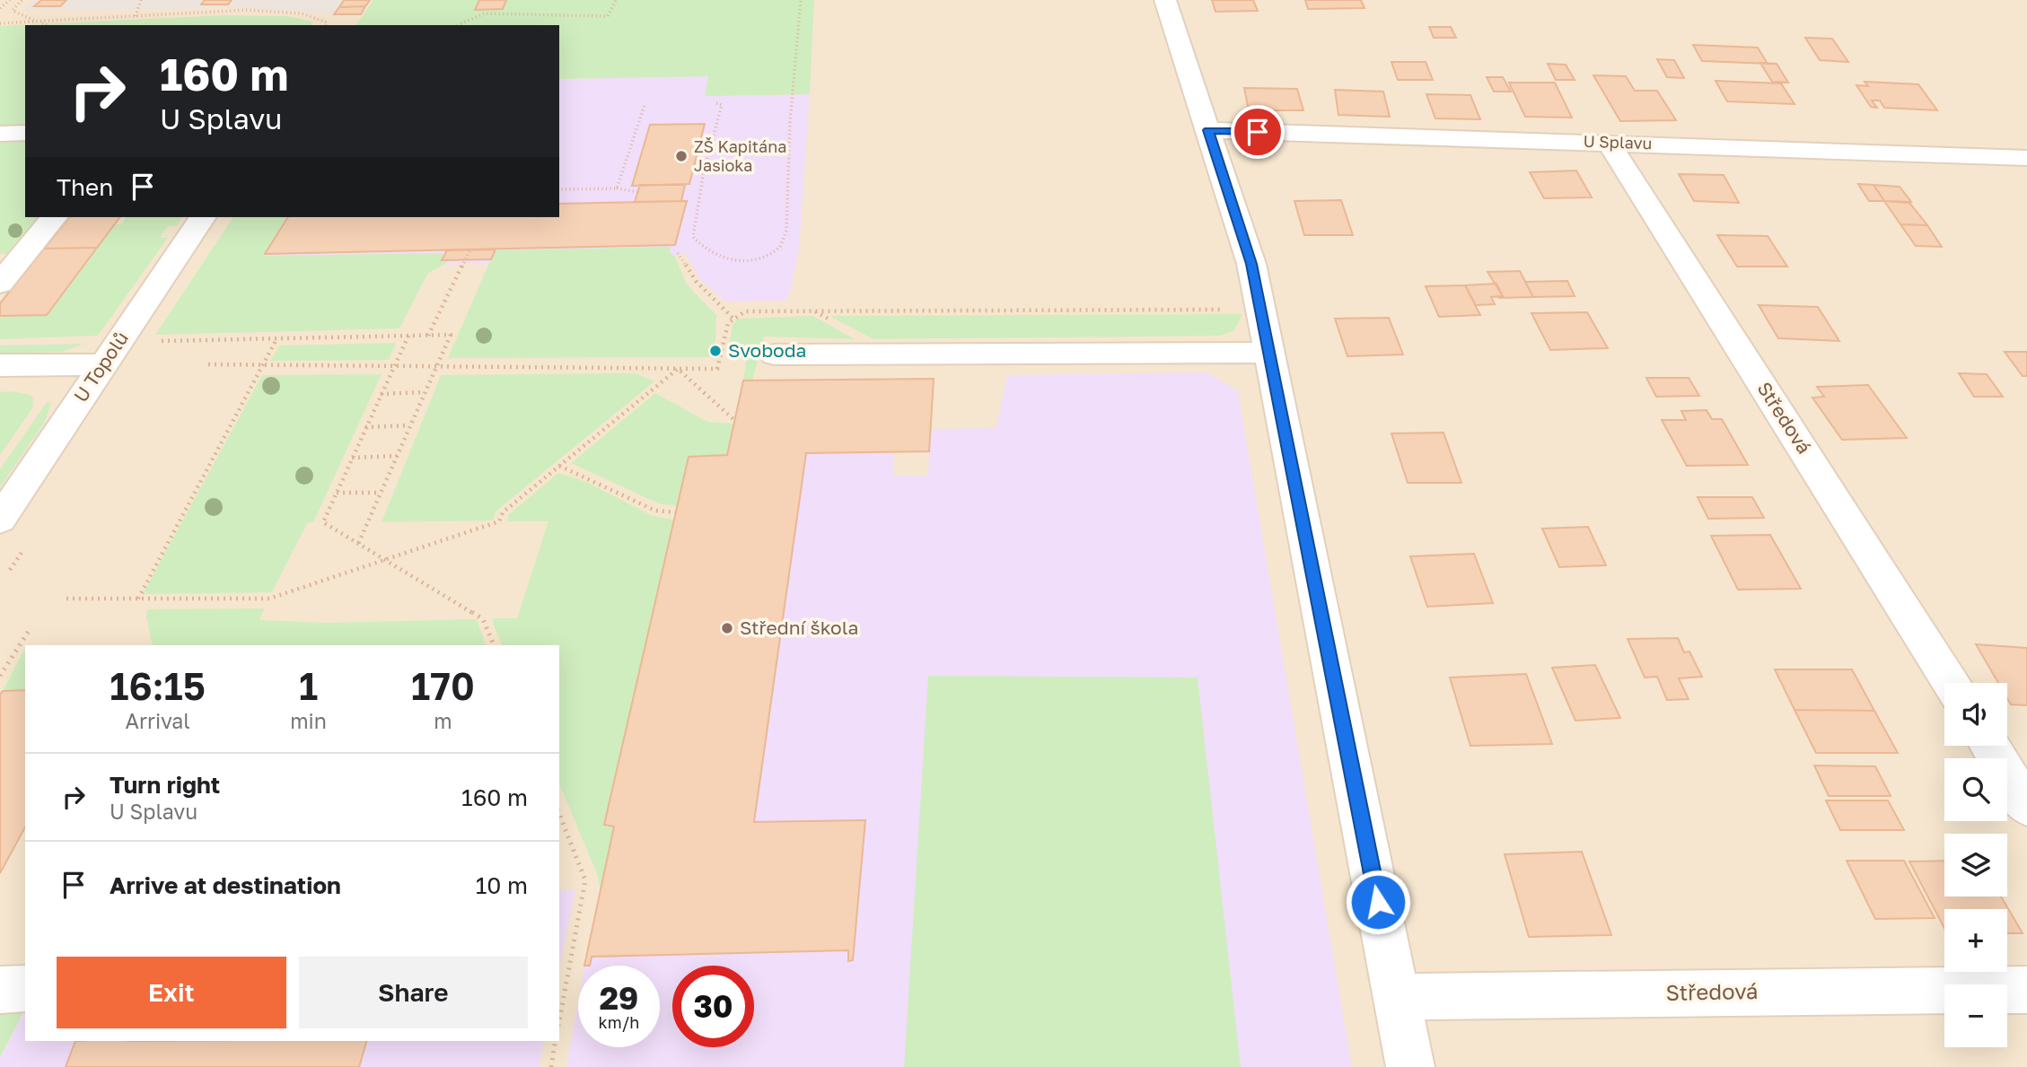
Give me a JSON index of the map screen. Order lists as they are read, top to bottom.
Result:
{
  "streets": {
    "street": ["U Splavu", "U Topolů", "Středová"]
  },
  "crossings": [
    ["U Splavu", "Středová"]
  ],
  "places": ["ZŠ Kapitána Jasioka", "Svoboda", "Střední škola"],
  "page": {
    "turn": ["160 m", "U Splavu"],
    "then": "Then",
    "eta": [
      "16:15",
      "Arrival",
      "1",
      "min",
      "170",
      "m"
    ],
    "map_buttons": ["+", "−"],
    "list": [
      {
        "name": "Turn right",
        "note": "U Splavu",
        "value": "160 m"
      },
      {
        "name": "Arrive at destination",
        "value": "10 m"
      }
    ],
    "buttons": ["Exit", "Share"],
    "speed": "29 km/h",
    "limit": "30"
  }
}
